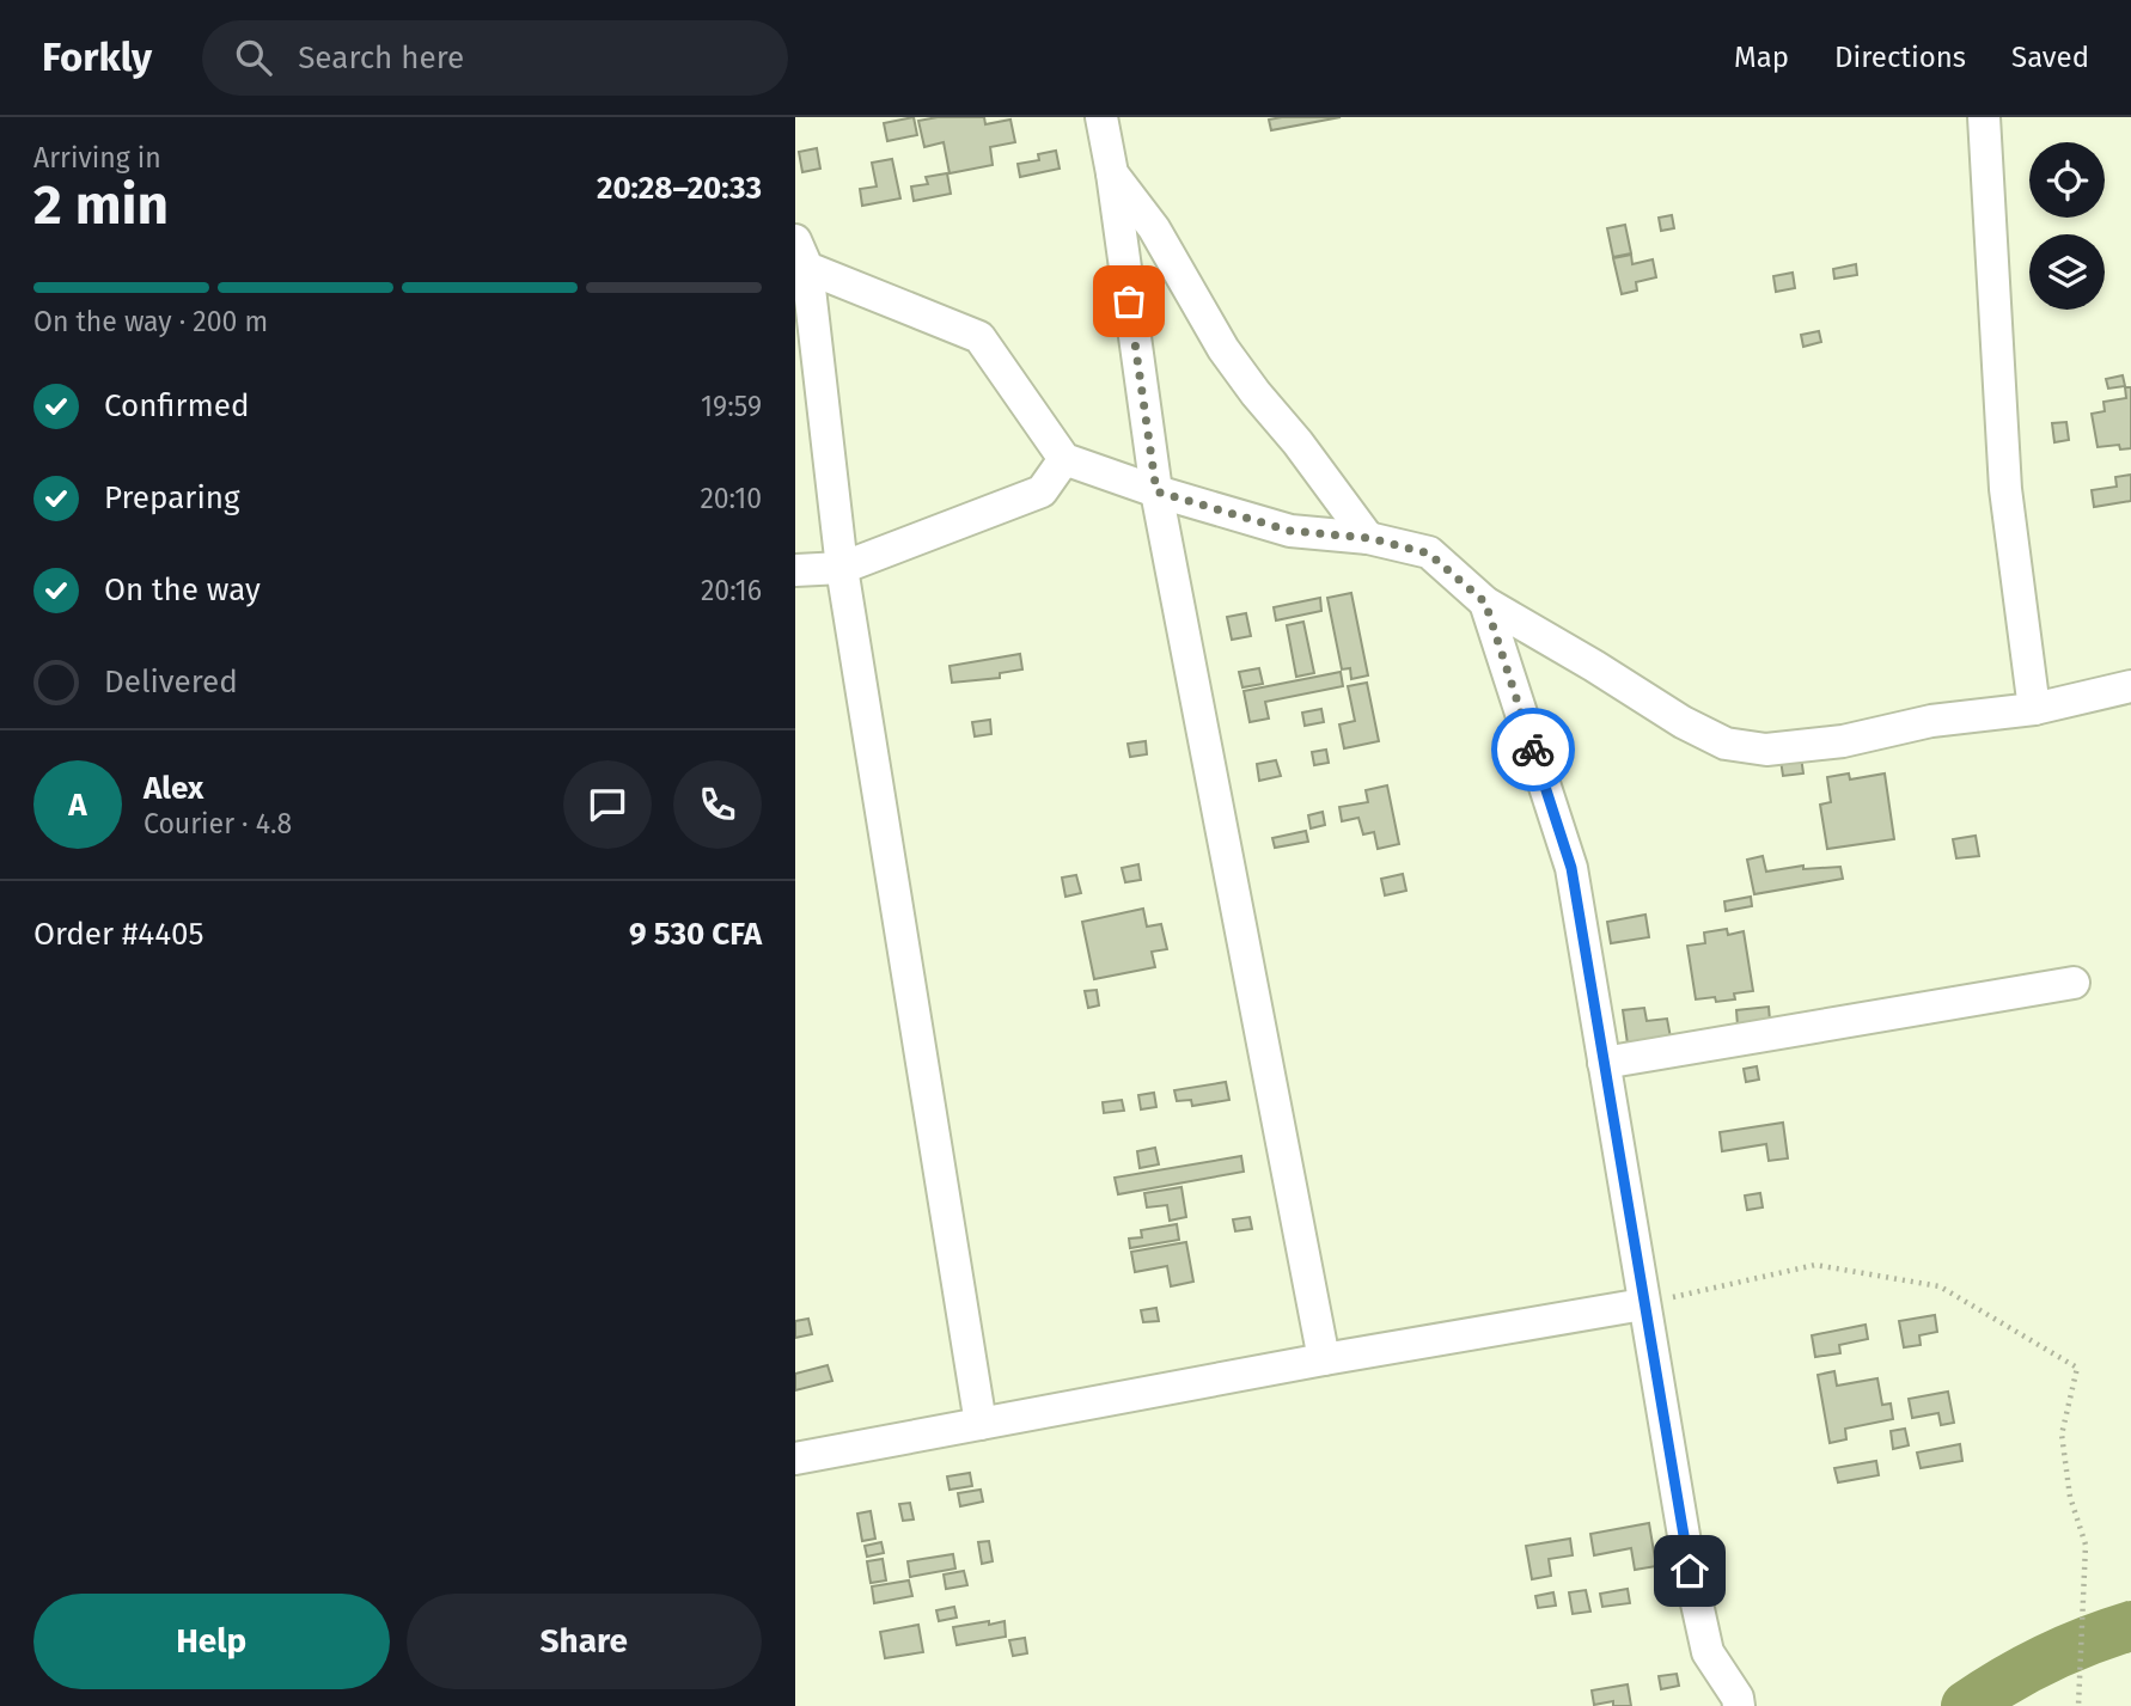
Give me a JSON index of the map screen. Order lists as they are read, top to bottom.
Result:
{
  "page": {
    "header": "Forkly",
    "search": "Search here",
    "nav": ["Map", "Directions", "Saved"],
    "heading": ["2 min", "Arriving in", "20:28–20:33"],
    "panel": [
      "Alex",
      "Courier · 4.8",
      "Order #4405",
      "9 530 CFA"
    ],
    "bar": "On the way · 200 m",
    "list": [
      ["Confirmed", "19:59"],
      ["Preparing", "20:10"],
      ["On the way", "20:16"],
      "Delivered"
    ],
    "round": "A",
    "buttons": ["Help", "Share"]
  }
}
